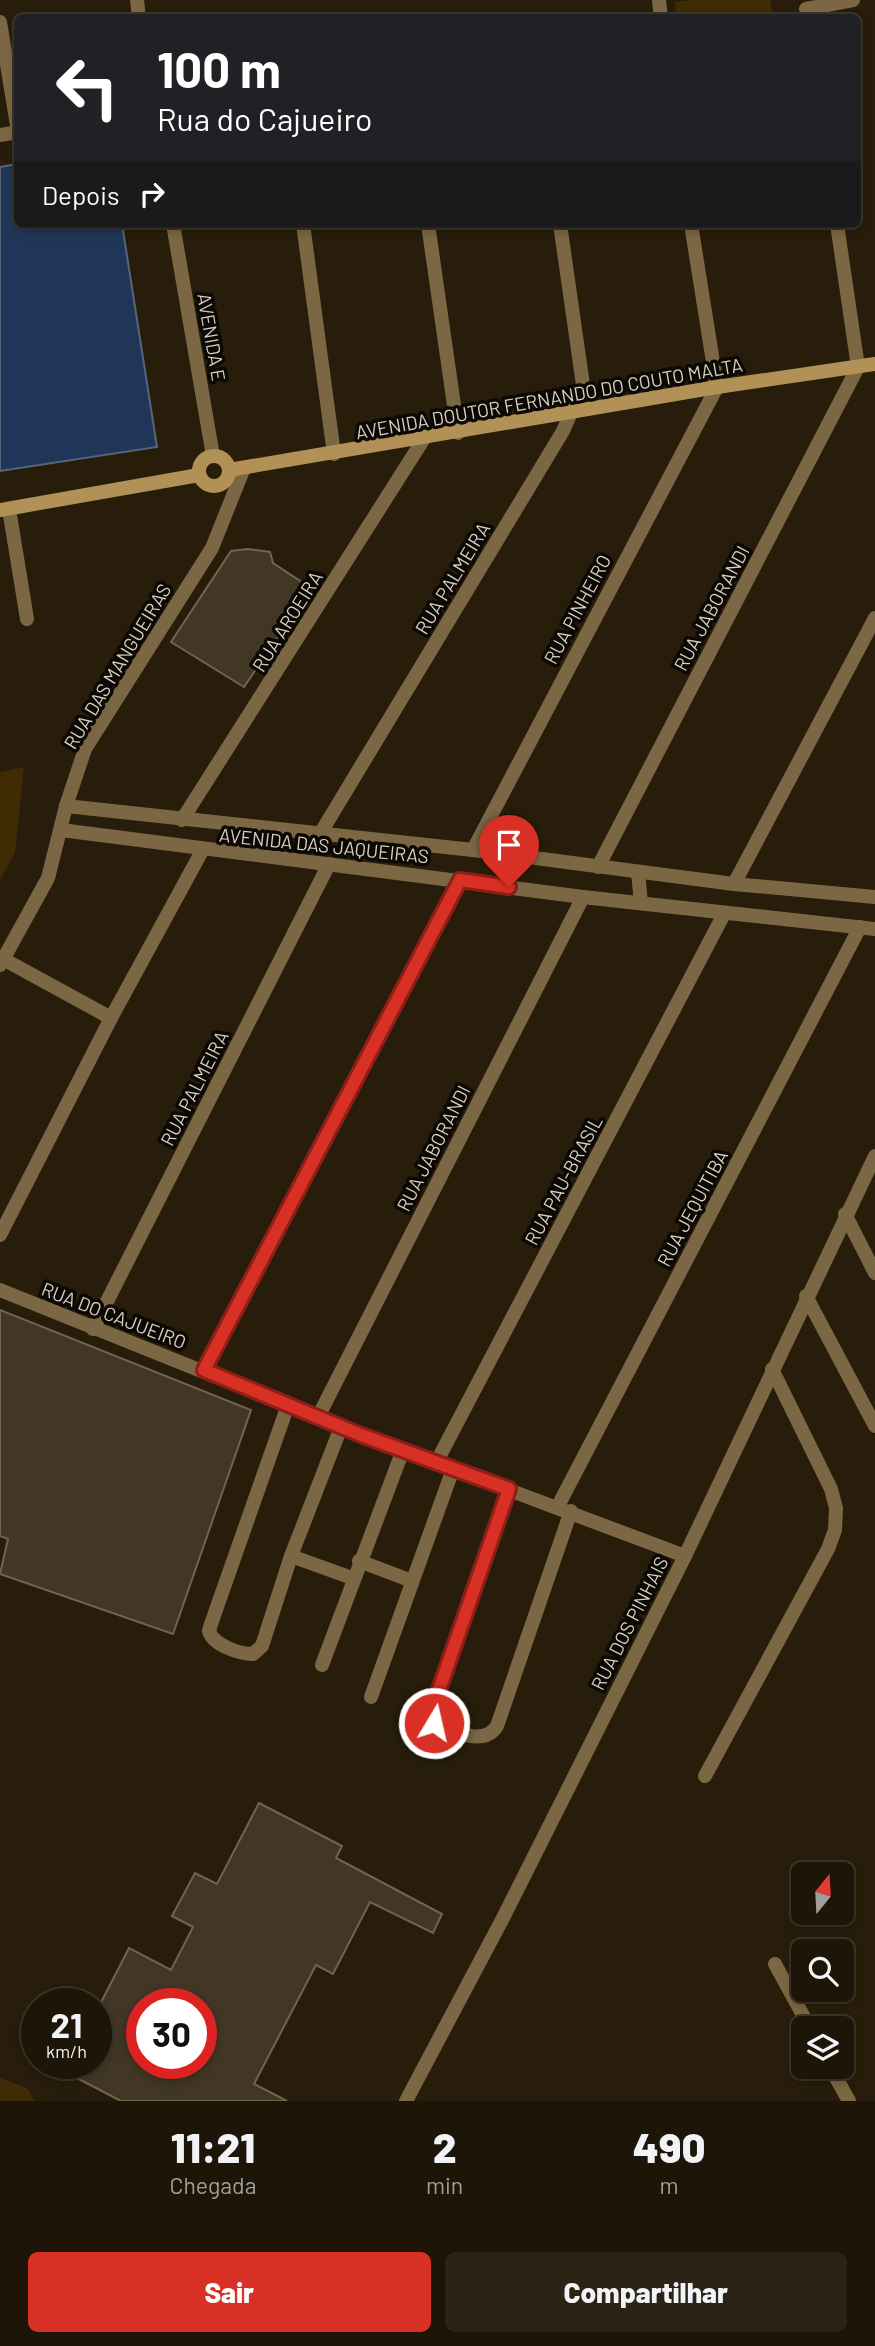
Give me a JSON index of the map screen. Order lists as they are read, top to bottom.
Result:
{
  "streets": {
    "street": [
      "AVENIDA E",
      "AVENIDA DOUTOR FERNANDO DO COUTO MALTA",
      "RUA PALMEIRA",
      "RUA JABORANDI",
      "RUA PINHEIRO",
      "RUA AROEIRA",
      "RUA DAS MANGUEIRAS",
      "AVENIDA DAS JAQUEIRAS",
      "RUA PAU-BRASIL",
      "RUA JEQUITIBA",
      "RUA DO CAJUEIRO",
      "RUA DOS PINHAIS"
    ]
  },
  "crossings": [
    ["AVENIDA E", "AVENIDA DOUTOR FERNANDO DO COUTO MALTA"],
    ["AVENIDA DOUTOR FERNANDO DO COUTO MALTA", "RUA PALMEIRA"],
    ["AVENIDA DOUTOR FERNANDO DO COUTO MALTA", "RUA JABORANDI"],
    ["AVENIDA DOUTOR FERNANDO DO COUTO MALTA", "RUA PINHEIRO"],
    ["AVENIDA DOUTOR FERNANDO DO COUTO MALTA", "RUA AROEIRA"],
    ["AVENIDA DOUTOR FERNANDO DO COUTO MALTA", "RUA DAS MANGUEIRAS"],
    ["RUA PALMEIRA", "AVENIDA DAS JAQUEIRAS"],
    ["RUA PALMEIRA", "RUA DO CAJUEIRO"],
    ["RUA JABORANDI", "AVENIDA DAS JAQUEIRAS"],
    ["RUA JABORANDI", "RUA DO CAJUEIRO"],
    ["RUA PINHEIRO", "AVENIDA DAS JAQUEIRAS"],
    ["RUA AROEIRA", "AVENIDA DAS JAQUEIRAS"],
    ["RUA DAS MANGUEIRAS", "AVENIDA DAS JAQUEIRAS"],
    ["AVENIDA DAS JAQUEIRAS", "RUA PAU-BRASIL"],
    ["AVENIDA DAS JAQUEIRAS", "RUA JEQUITIBA"],
    ["RUA PAU-BRASIL", "RUA DO CAJUEIRO"],
    ["RUA JEQUITIBA", "RUA DO CAJUEIRO"],
    ["RUA DO CAJUEIRO", "RUA DOS PINHAIS"]
  ],
  "north": "top",
  "page": {
    "turn": ["100 m", "Rua do Cajueiro"],
    "then": "Depois",
    "speed": "21 km/h",
    "limit": "30",
    "eta": [
      "11:21",
      "Chegada",
      "2",
      "min",
      "490",
      "m"
    ],
    "buttons": ["Sair", "Compartilhar"]
  }
}
